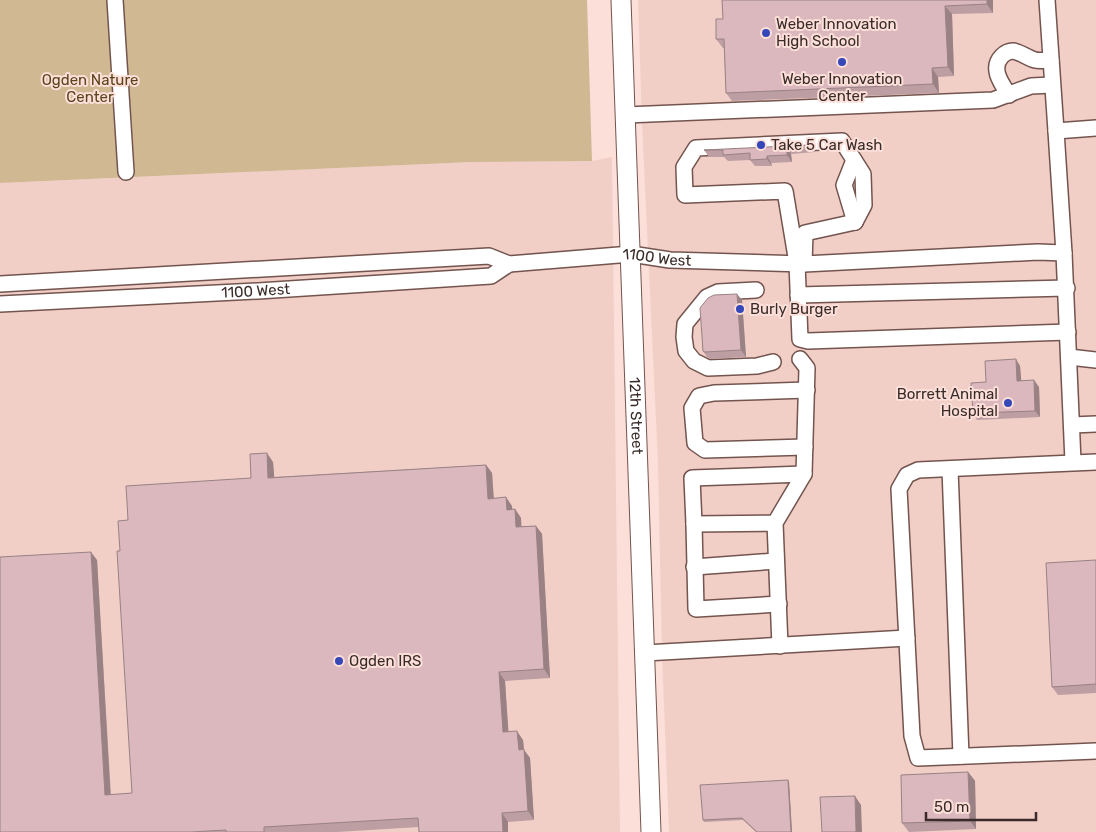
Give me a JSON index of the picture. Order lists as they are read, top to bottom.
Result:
{
  "streets": {
    "main road": ["12th Street"],
    "street": ["1100 West"]
  },
  "crossings": [
    ["1100 West", "12th Street"]
  ],
  "parks": ["Ogden Nature Center"],
  "places": [
    "Weber Innovation High School",
    "Weber Innovation Center",
    "Take 5 Car Wash",
    "Burly Burger",
    "Borrett Animal Hospital",
    "Ogden IRS"
  ],
  "scale_bar": "50 m"
}
